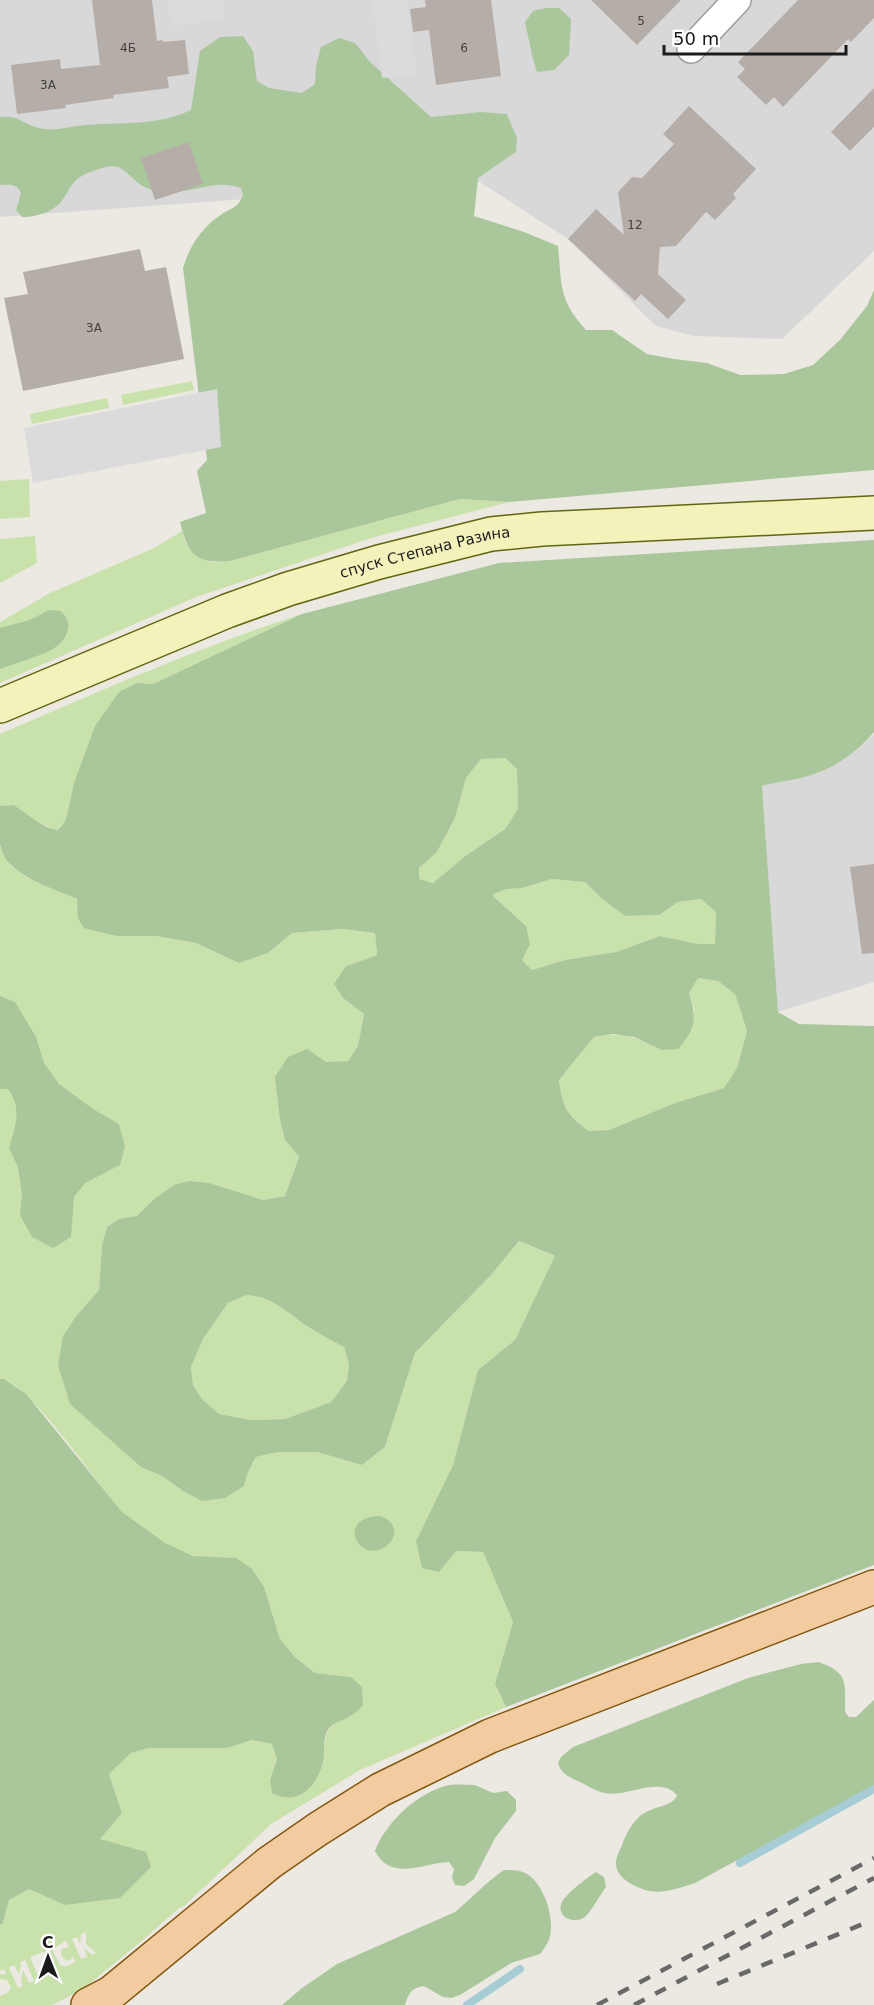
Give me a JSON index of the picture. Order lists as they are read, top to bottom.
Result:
{
  "streets": {
    "main road": ["спуск Степана Разина"]
  },
  "house_numbers": [
    "5",
    "4Б",
    "6",
    "3А",
    "12",
    "3А"
  ],
  "scale_bar": "50 m",
  "north": "top"
}
